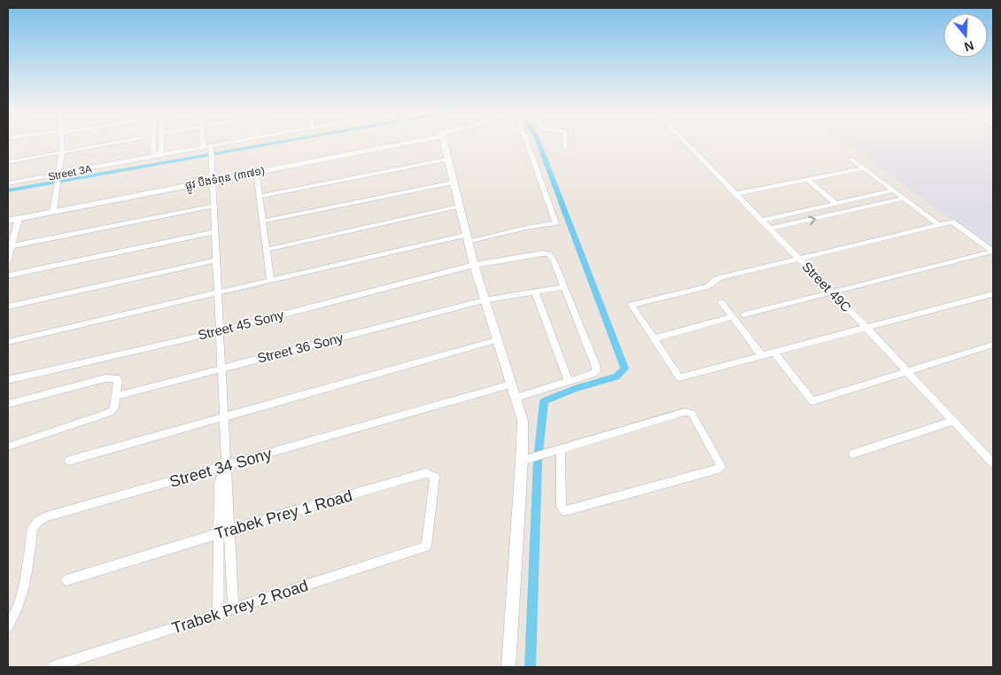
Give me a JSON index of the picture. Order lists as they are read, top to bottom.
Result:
{
  "streets": {
    "street": [
      "Street 3A",
      "ផ្លូវ បឹងទំពុន (៣៧១)",
      "Street 49C",
      "Street 45 Sony",
      "Street 36 Sony",
      "Street 34 Sony",
      "Trabek Prey 1 Road",
      "Trabek Prey 2 Road"
    ]
  },
  "crossings": [
    ["Street 45 Sony", "Street 36 Sony"],
    ["Trabek Prey 1 Road", "Trabek Prey 2 Road"]
  ],
  "north": "bottom"
}
